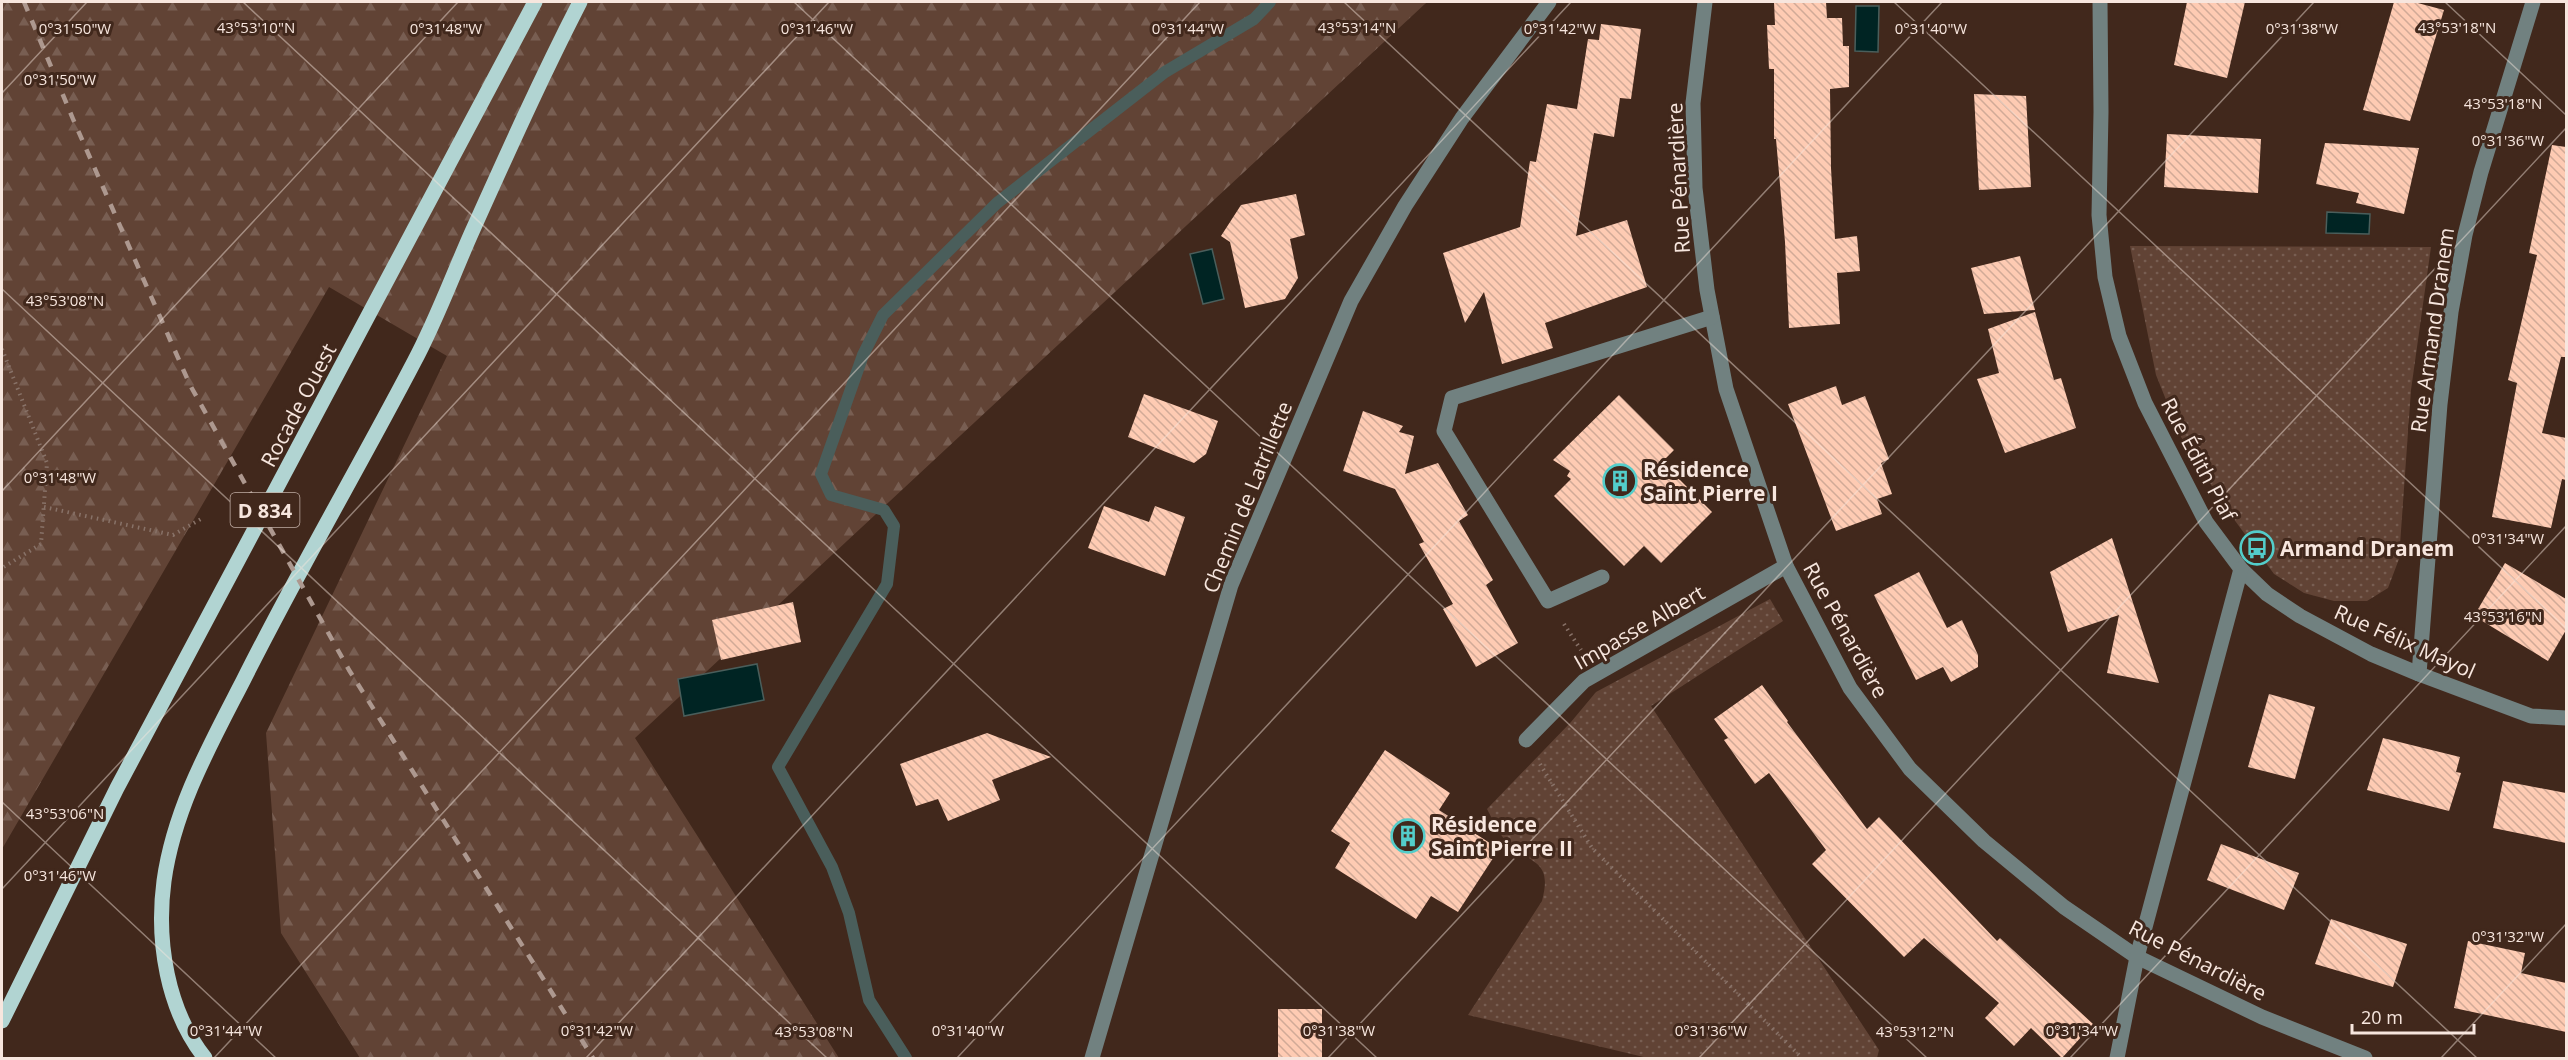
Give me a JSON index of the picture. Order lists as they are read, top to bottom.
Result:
{
  "streets": {
    "main road": ["Rocade Ouest", "D 834"],
    "street": [
      "Rue Pénardière",
      "Rue Armand Dranem",
      "Rue Édith Piaf",
      "Chemin de Latrillette",
      "Impasse Albert",
      "Rue Félix Mayol"
    ]
  },
  "crossings": [
    ["Rue Pénardière", "Impasse Albert"],
    ["Rue Armand Dranem", "Rue Félix Mayol"],
    ["Rue Édith Piaf", "Rue Félix Mayol"]
  ],
  "places": {
    "building": ["Résidence Saint Pierre I", "Résidence Saint Pierre II"],
    "bus stop": ["Armand Dranem"]
  },
  "scale_bar": "20 m",
  "coordinates": [
    "43°53'10\"N",
    "43°53'14\"N",
    "43°53'18\"N",
    "0°31'50\"W",
    "0°31'48\"W",
    "0°31'44\"W",
    "0°31'42\"W",
    "0°31'40\"W",
    "0°31'38\"W",
    "0°31'46\"W",
    "0°31'36\"W",
    "43°53'08\"N",
    "0°31'34\"W",
    "43°53'16\"N",
    "43°53'06\"N",
    "0°31'32\"W",
    "43°53'12\"N"
  ]
}
